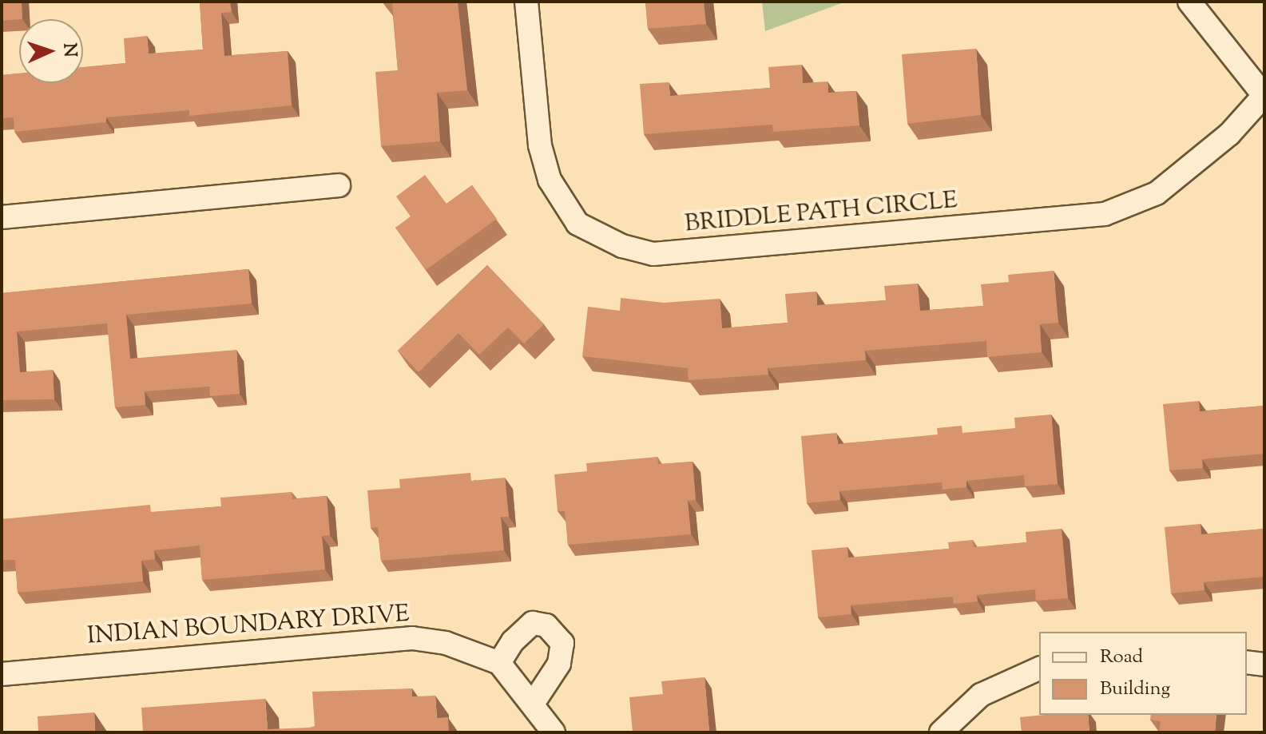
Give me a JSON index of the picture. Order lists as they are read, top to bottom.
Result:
{
  "streets": {
    "street": ["BRIDDLE PATH CIRCLE", "INDIAN BOUNDARY DRIVE"]
  },
  "legend": ["Road", "Building"],
  "north": "right"
}
